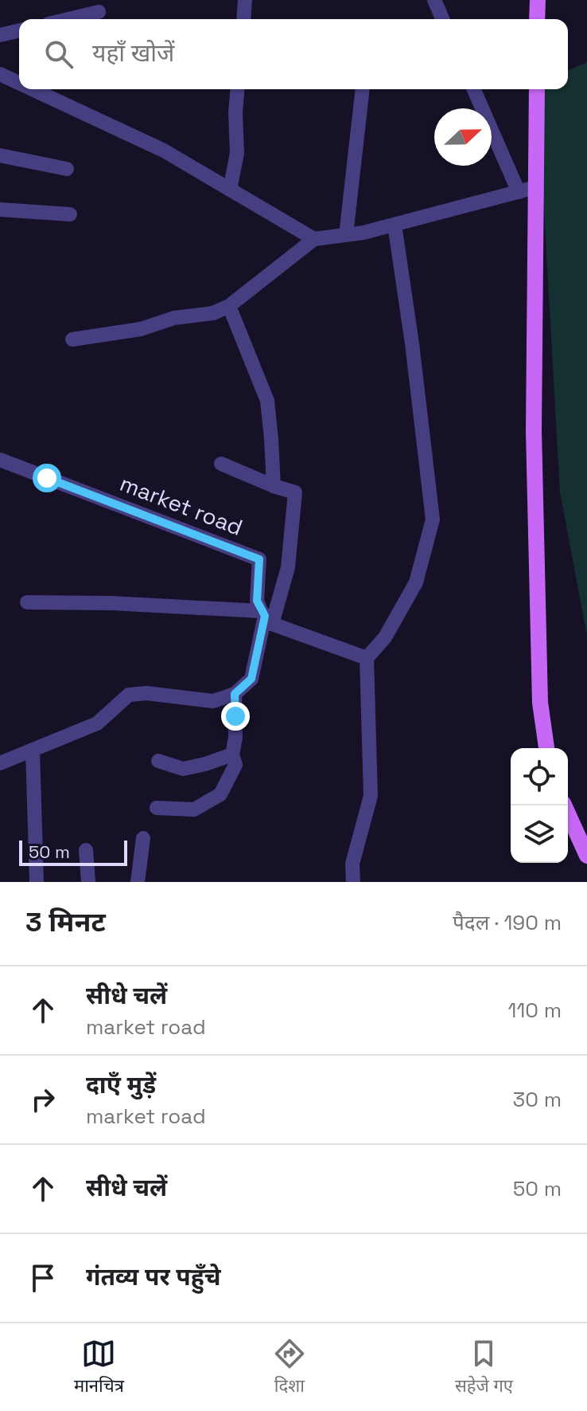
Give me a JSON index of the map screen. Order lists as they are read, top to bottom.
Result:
{
  "streets": {
    "street": ["market road"]
  },
  "scale_bar": "50 m",
  "north": "right",
  "page": {
    "search": "यहाँ खोजें",
    "scale": "50 m",
    "heading": ["3 मिनट", "पैदल · 190 m"],
    "list": [
      ["सीधे चलें", "market road", "110 m"],
      ["दाएँ मुड़ें", "market road", "30 m"],
      ["सीधे चलें", "50 m"],
      "गंतव्य पर पहुँचे"
    ],
    "nav": ["मानचित्र", "दिशा", "सहेजे गए"]
  }
}
